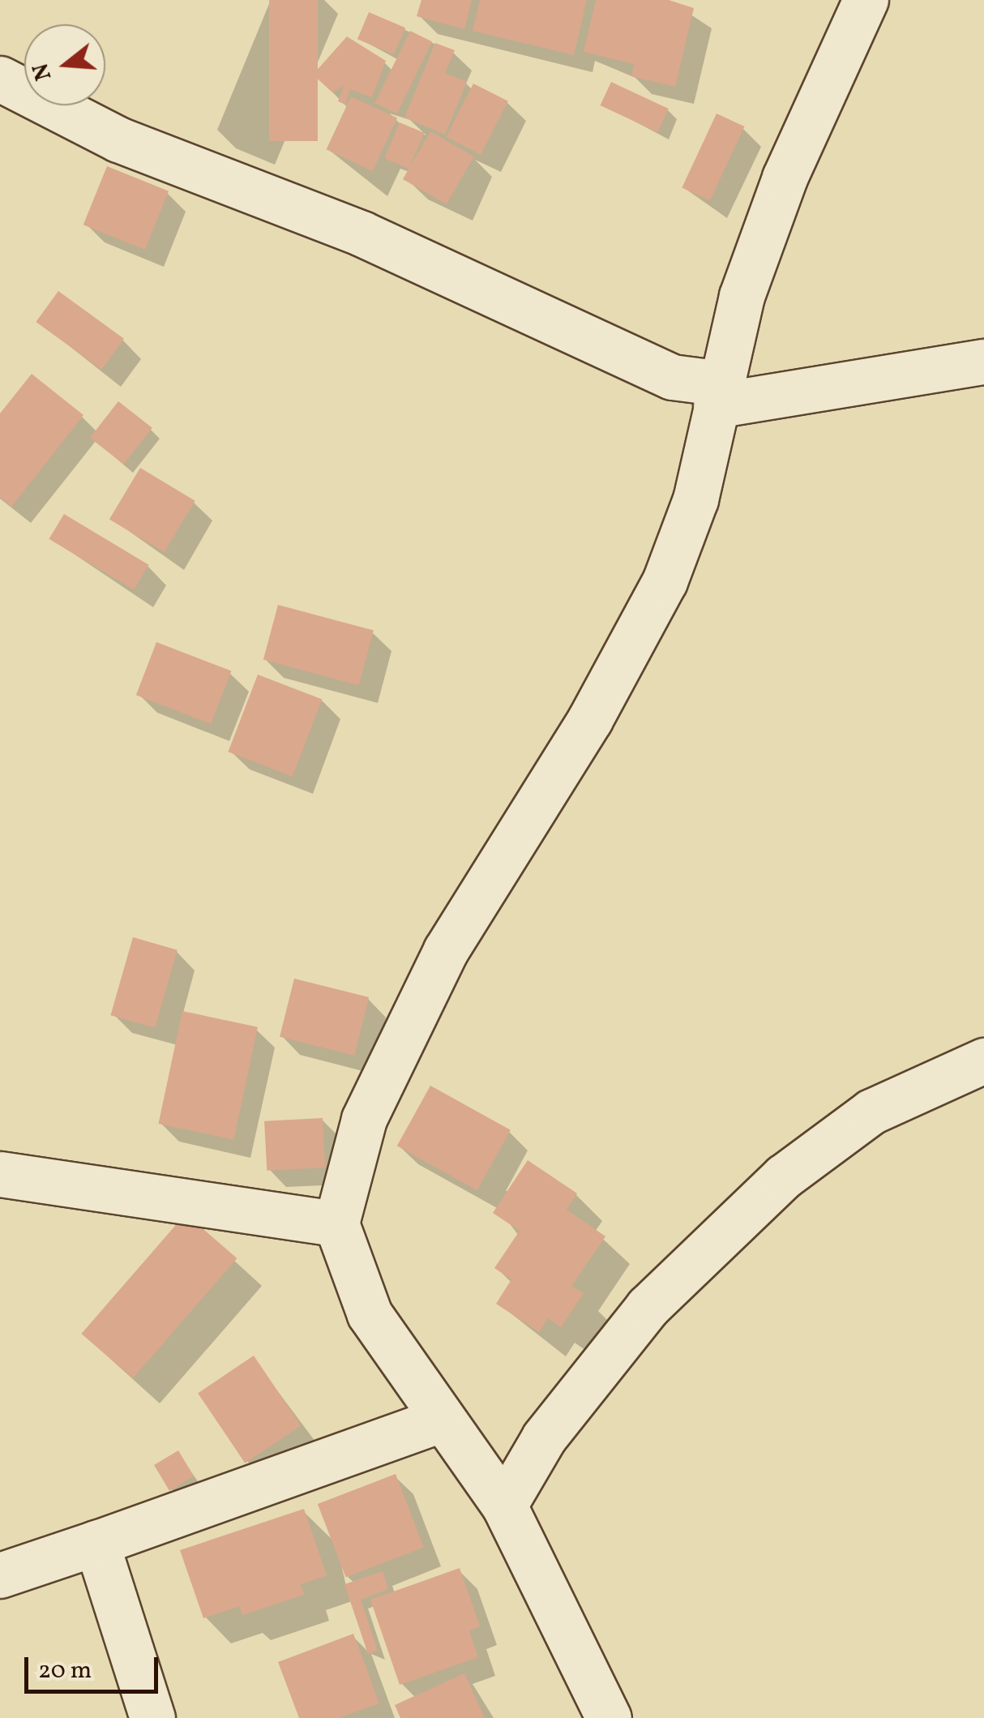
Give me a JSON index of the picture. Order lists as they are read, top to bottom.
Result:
{
  "scale_bar": "20 m",
  "north": "left"
}
